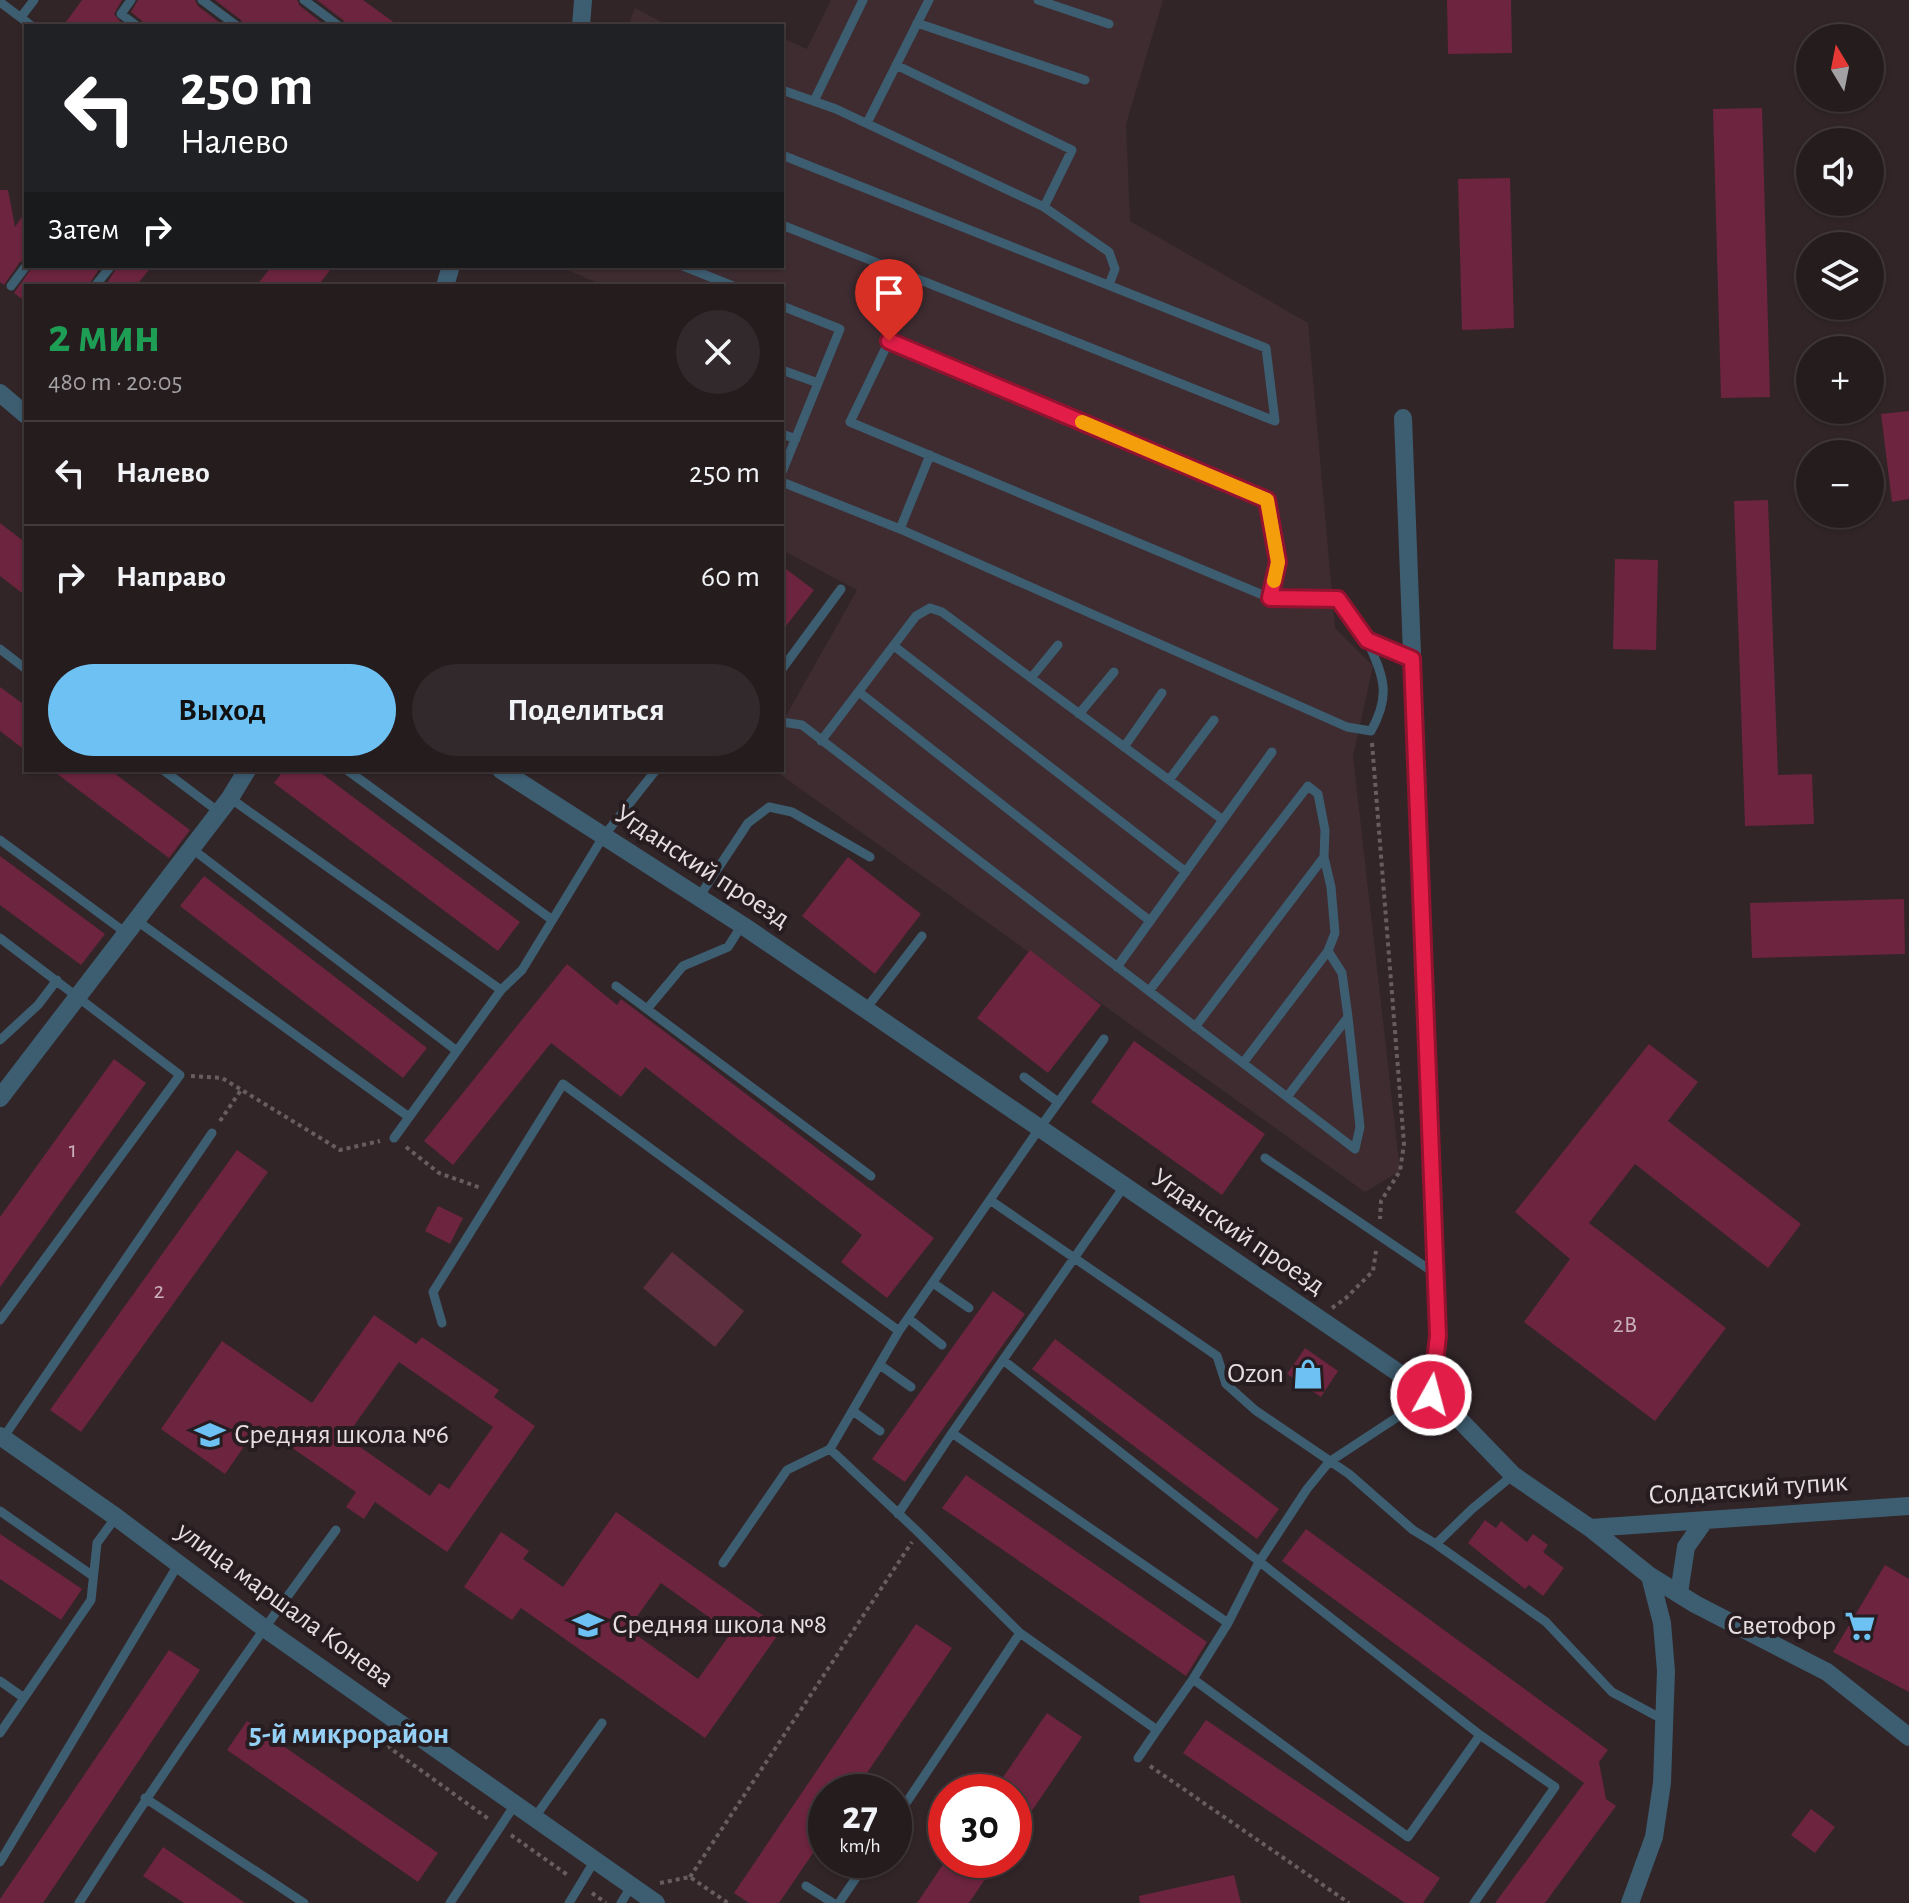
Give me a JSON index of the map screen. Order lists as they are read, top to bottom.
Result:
{
  "streets": {
    "street": ["Угданский проезд", "Солдатский тупик", "улица маршала Конева"]
  },
  "crossings": [
    ["Угданский проезд", "Солдатский тупик"]
  ],
  "districts": ["5-й микрорайон"],
  "places": {
    "shop": ["Ozon"],
    "school or university": ["Средняя школа №6", "Средняя школа №8"],
    "supermarket": ["Светофор"]
  },
  "house_numbers": ["1", "2", "2В"],
  "north": "top",
  "page": {
    "map_buttons": ["+", "−"],
    "turn": ["250 m", "Налево"],
    "then": "Затем",
    "heading": ["2 мин", "480 m · 20:05"],
    "list": [
      {
        "name": "Налево",
        "value": "250 m"
      },
      {
        "name": "Направо",
        "value": "60 m"
      }
    ],
    "buttons": ["Выход", "Поделиться"],
    "speed": "27 km/h",
    "limit": "30"
  }
}
